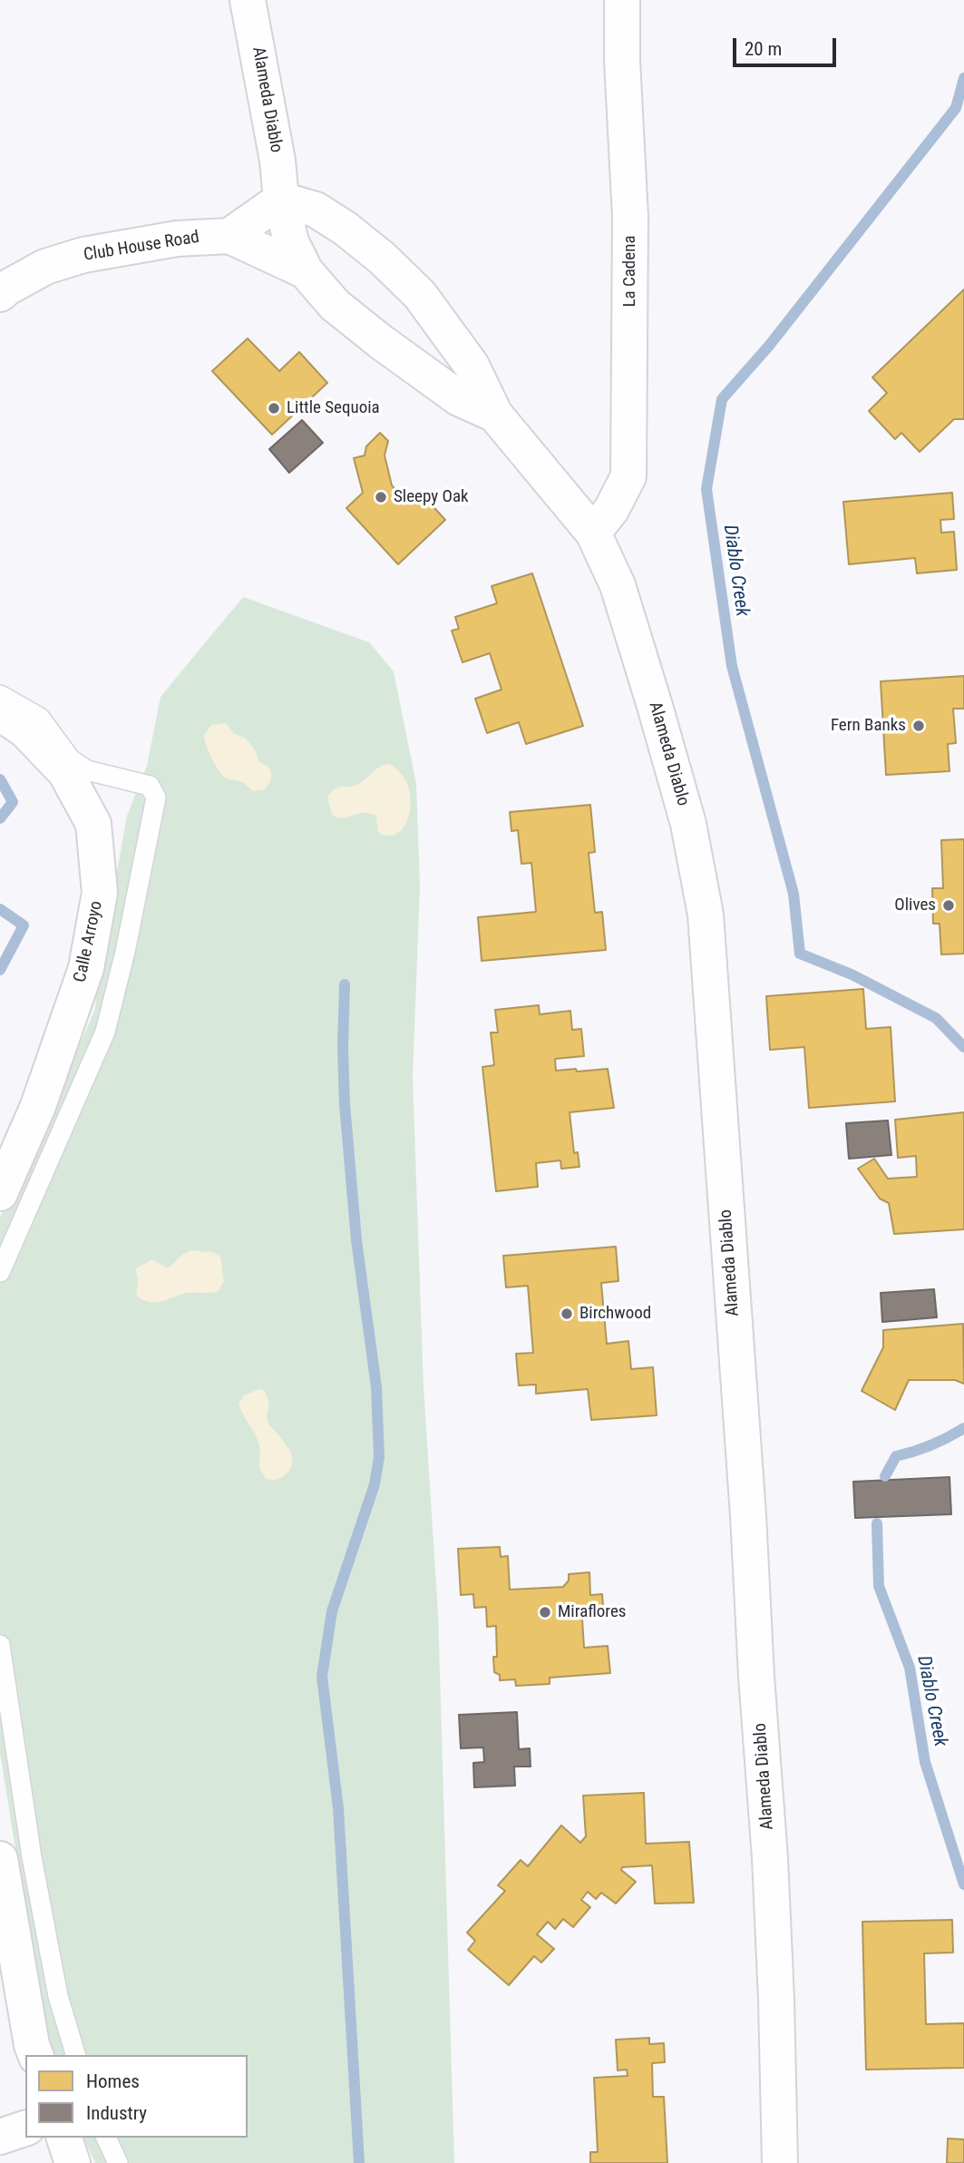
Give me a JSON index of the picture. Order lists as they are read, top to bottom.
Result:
{
  "streets": {
    "street": [
      "Alameda Diablo",
      "Club House Road",
      "La Cadena",
      "Calle Arroyo"
    ]
  },
  "crossings": [
    ["Alameda Diablo", "Club House Road"],
    ["Alameda Diablo", "La Cadena"]
  ],
  "water": ["Diablo Creek"],
  "places": [
    "Little Sequoia",
    "Sleepy Oak",
    "Fern Banks",
    "Olives",
    "Birchwood",
    "Miraflores"
  ],
  "legend": ["Homes", "Industry"],
  "scale_bar": "20 m"
}
